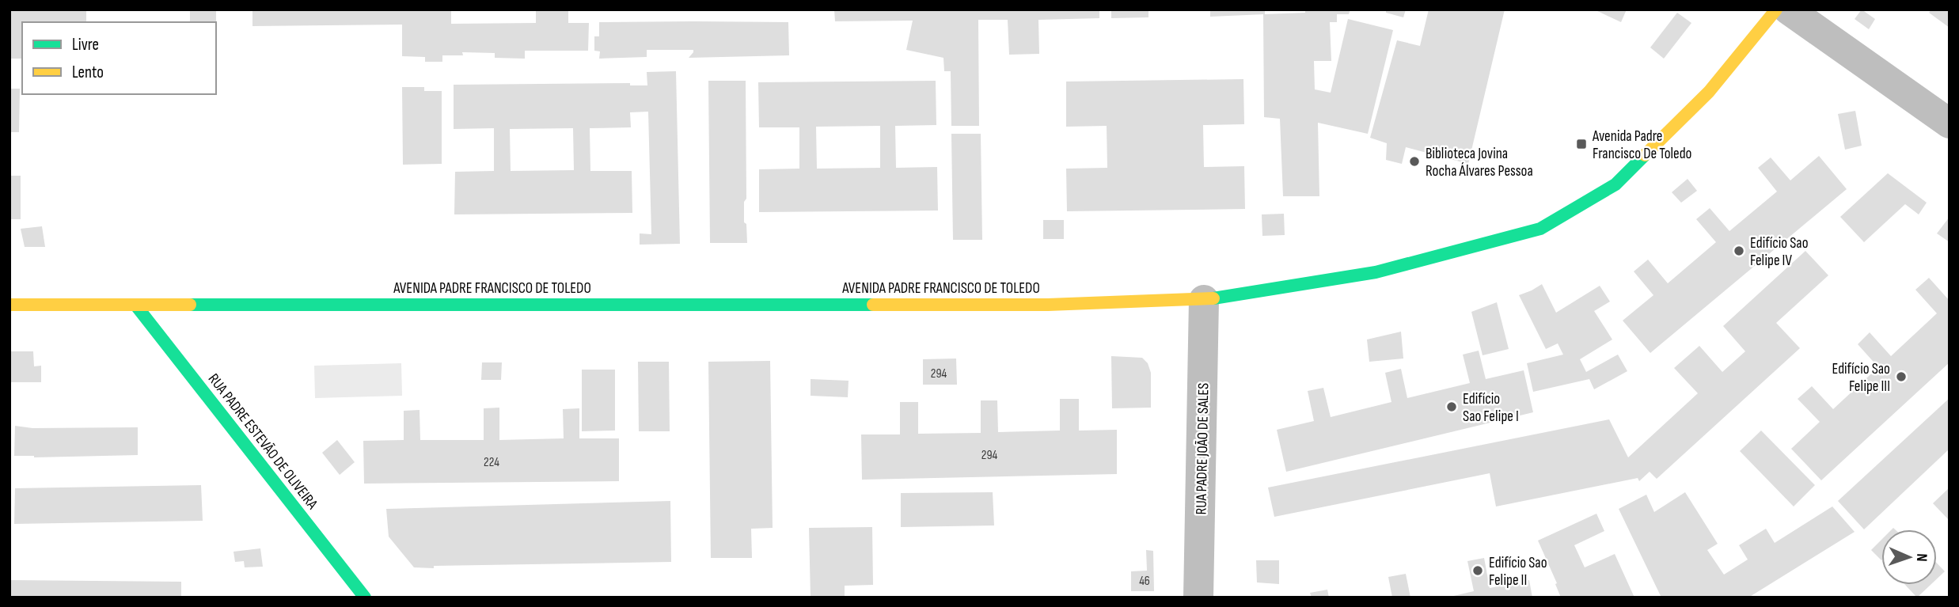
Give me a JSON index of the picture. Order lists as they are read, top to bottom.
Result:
{
  "streets": {
    "street": ["AVENIDA PADRE FRANCISCO DE TOLEDO", "RUA PADRE ESTEVÃO DE OLIVEIRA", "RUA PADRE JOÃO DE SALES"]
  },
  "crossings": [
    ["AVENIDA PADRE FRANCISCO DE TOLEDO", "RUA PADRE ESTEVÃO DE OLIVEIRA"],
    ["AVENIDA PADRE FRANCISCO DE TOLEDO", "RUA PADRE JOÃO DE SALES"]
  ],
  "places": {
    "transit": ["Avenida Padre Francisco De Toledo"],
    "other": [
      "Biblioteca Jovina Rocha Álvares Pessoa",
      "Edifício Sao Felipe IV",
      "Edifício Sao Felipe III",
      "Edifício Sao Felipe I",
      "Edifício Sao Felipe II"
    ]
  },
  "house_numbers": [
    "294",
    "294",
    "224",
    "46"
  ],
  "legend": ["Livre", "Lento"],
  "north": "right"
}
